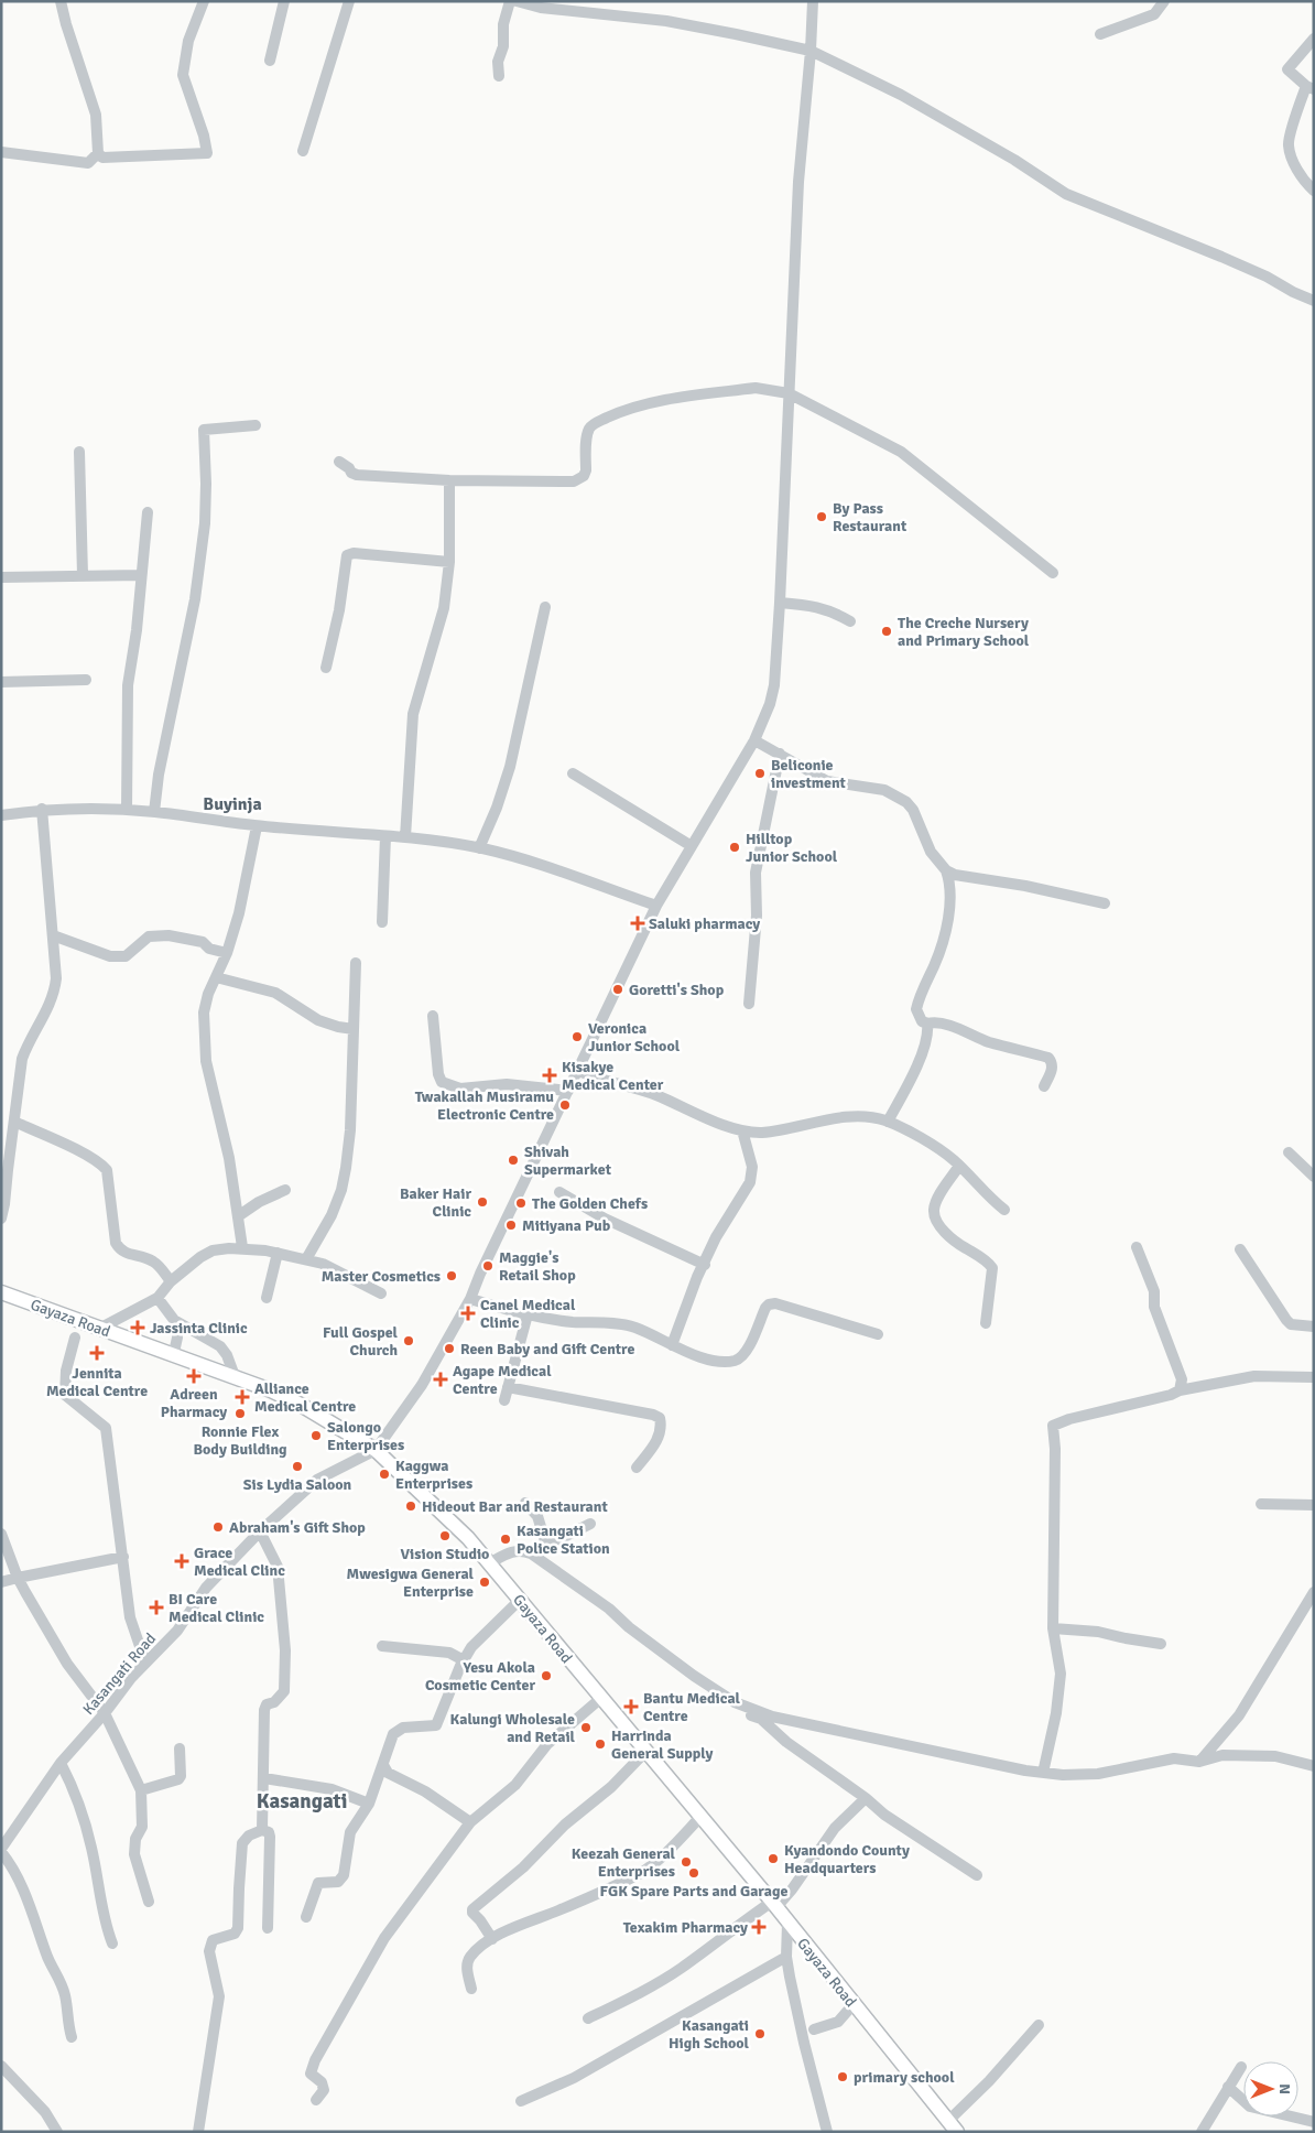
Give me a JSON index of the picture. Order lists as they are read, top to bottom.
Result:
{
  "streets": {
    "main road": ["Gayaza Road"],
    "street": ["Kasangati Road"]
  },
  "crossings": [
    ["Gayaza Road", "Kasangati Road"]
  ],
  "districts": ["Buyinja", "Kasangati"],
  "places": {
    "other": [
      "By Pass Restaurant",
      "The Creche Nursery and Primary School",
      "Beliconie investment",
      "Hilltop Junior School",
      "Goretti's Shop",
      "Veronica Junior School",
      "Twakallah Musiramu Electronic Centre",
      "Shivah Supermarket",
      "Baker Hair Clinic",
      "The Golden Chefs",
      "Mitiyana Pub",
      "Maggie's Retail Shop",
      "Master Cosmetics",
      "Full Gospel Church",
      "Reen Baby and Gift Centre",
      "Ronnie Flex Body Building",
      "Salongo Enterprises",
      "Sis Lydia Saloon",
      "Kaggwa Enterprises",
      "Hideout Bar and Restaurant",
      "Abraham's Gift Shop",
      "Vision Studio",
      "Kasangati Police Station",
      "Mwesigwa General Enterprise",
      "Yesu Akola Cosmetic Center",
      "Kalungi Wholesale and Retail",
      "Harrinda General Supply",
      "Kyandondo County Headquarters",
      "Keezah General Enterprises",
      "FGK Spare Parts and Garage",
      "Kasangati High School",
      "primary school"
    ],
    "health": [
      "Saluki pharmacy",
      "Kisakye Medical Center",
      "Canel Medical Clinic",
      "Jassinta Clinic",
      "Jennita Medical Centre",
      "Adreen Pharmacy",
      "Agape Medical Centre",
      "Alliance Medical Centre",
      "Grace Medical Clinc",
      "BI Care Medical Clinic",
      "Bantu Medical Centre",
      "Texakim Pharmacy"
    ]
  },
  "north": "right"
}
